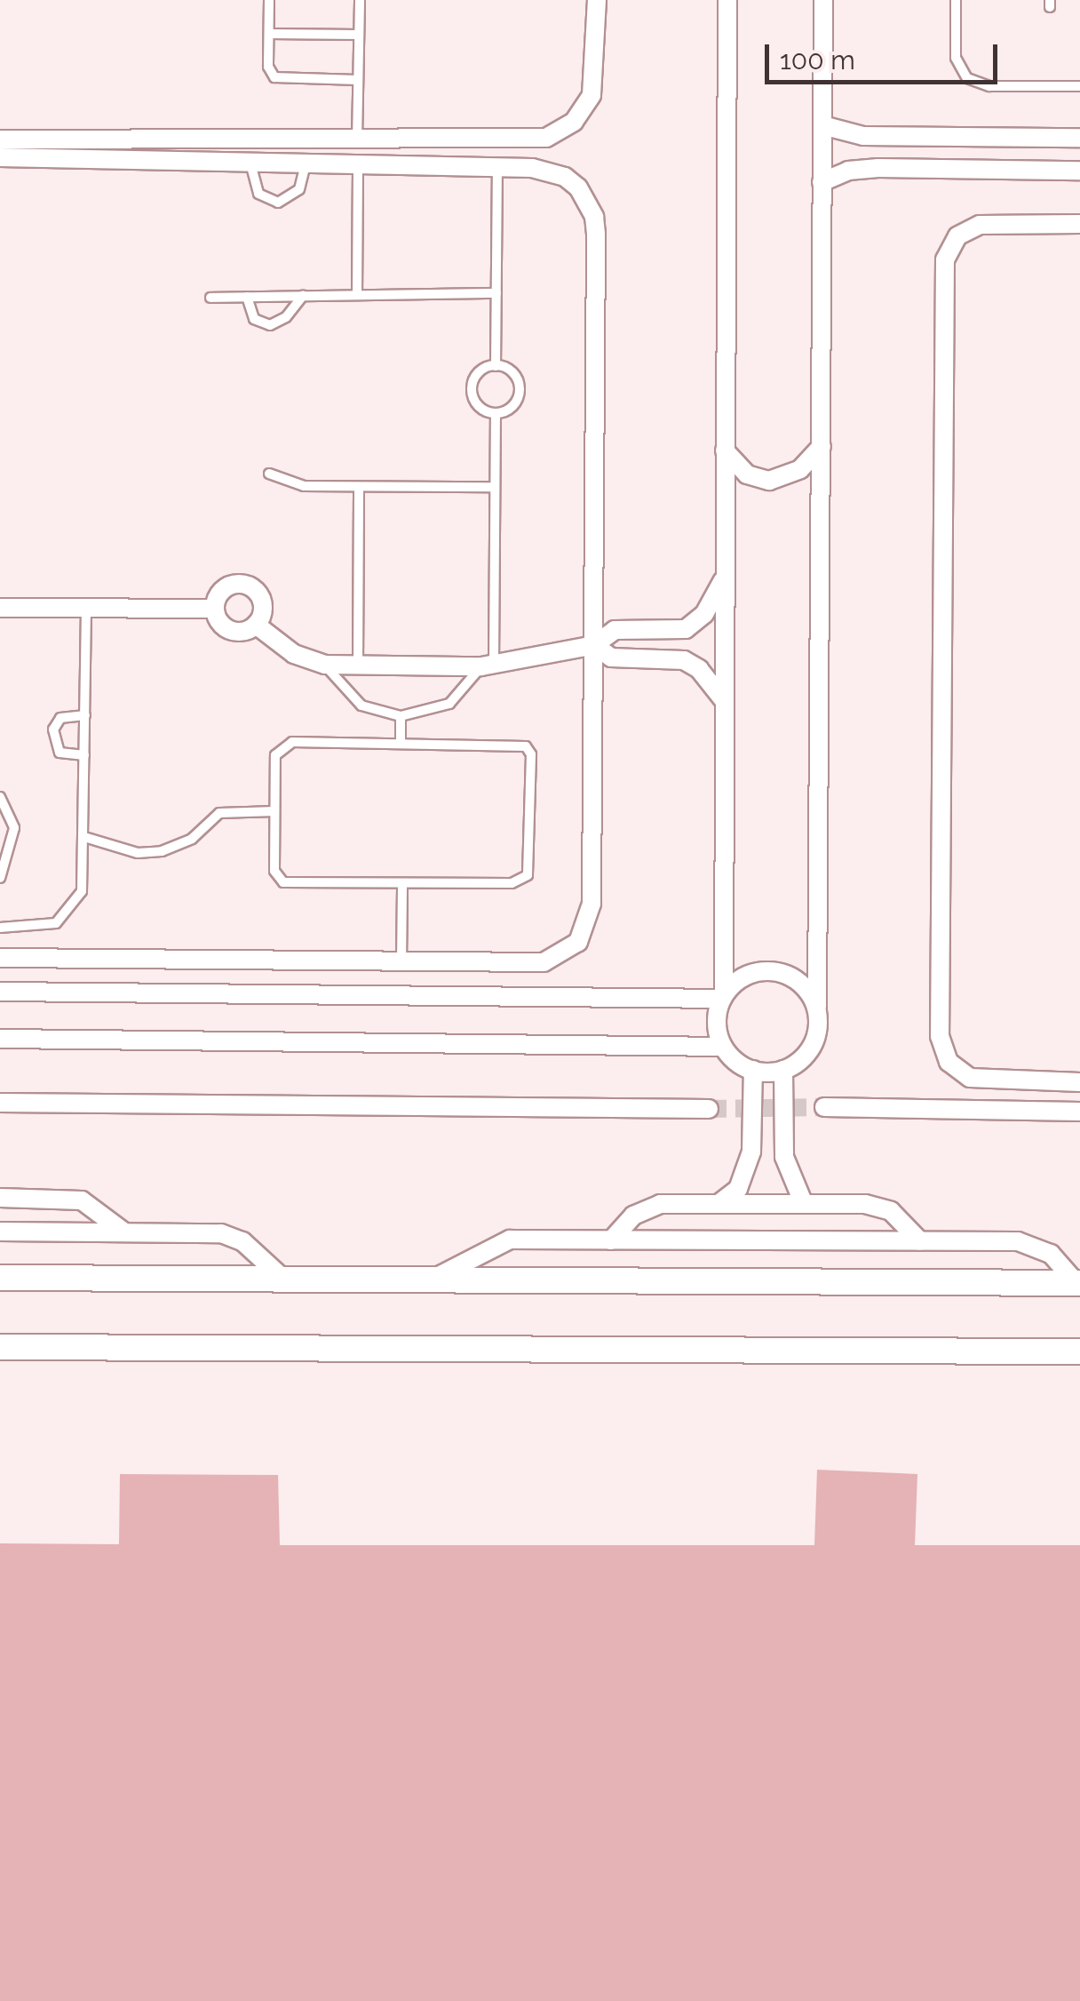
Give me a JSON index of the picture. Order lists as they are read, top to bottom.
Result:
{
  "scale_bar": "100 m"
}
